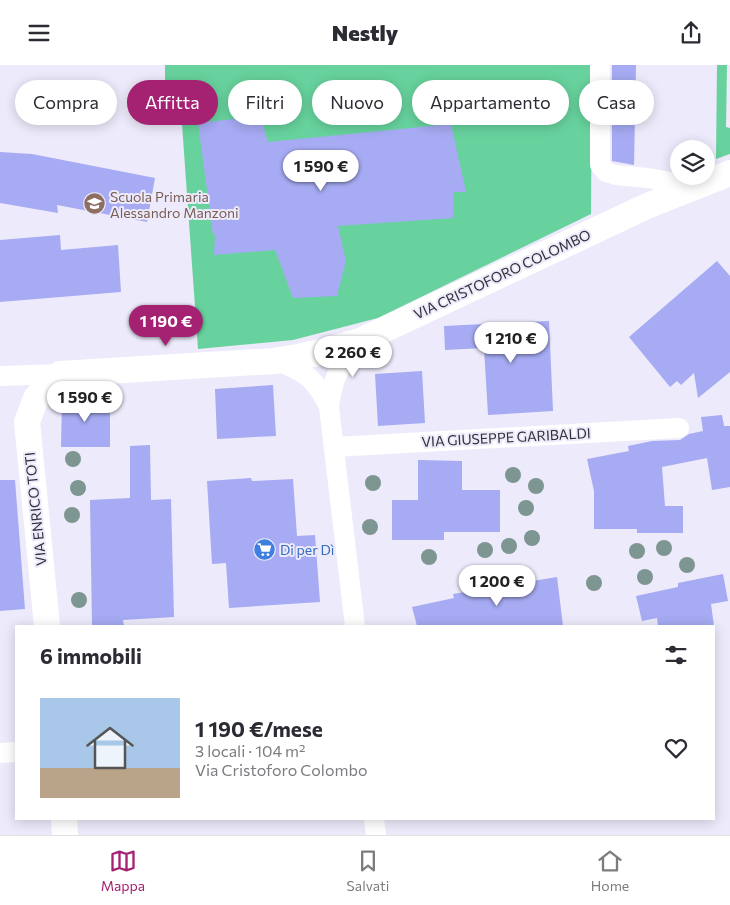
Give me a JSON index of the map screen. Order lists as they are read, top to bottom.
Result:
{
  "streets": {
    "street": ["VIA CRISTOFORO COLOMBO", "VIA GIUSEPPE GARIBALDI", "VIA ENRICO TOTI"]
  },
  "crossings": [
    ["VIA CRISTOFORO COLOMBO", "VIA ENRICO TOTI"]
  ],
  "places": {
    "school or university": ["Scuola Primaria Alessandro Manzoni"],
    "supermarket": ["Di per Dì"]
  },
  "page": {
    "header": "Nestly",
    "chip": [
      "Compra",
      "Affitta",
      "Filtri",
      "Nuovo",
      "Appartamento",
      "Casa"
    ],
    "price": [
      "1 590 €",
      "1 190 €",
      "1 210 €",
      "2 260 €",
      "1 590 €",
      "1 200 €"
    ],
    "heading": "6 immobili",
    "list": [
      {
        "name": "1 190 €/mese",
        "note": "3 locali · 104 m² · Via Cristoforo Colombo"
      }
    ],
    "tabs": ["Mappa", "Salvati", "Home"]
  }
}
